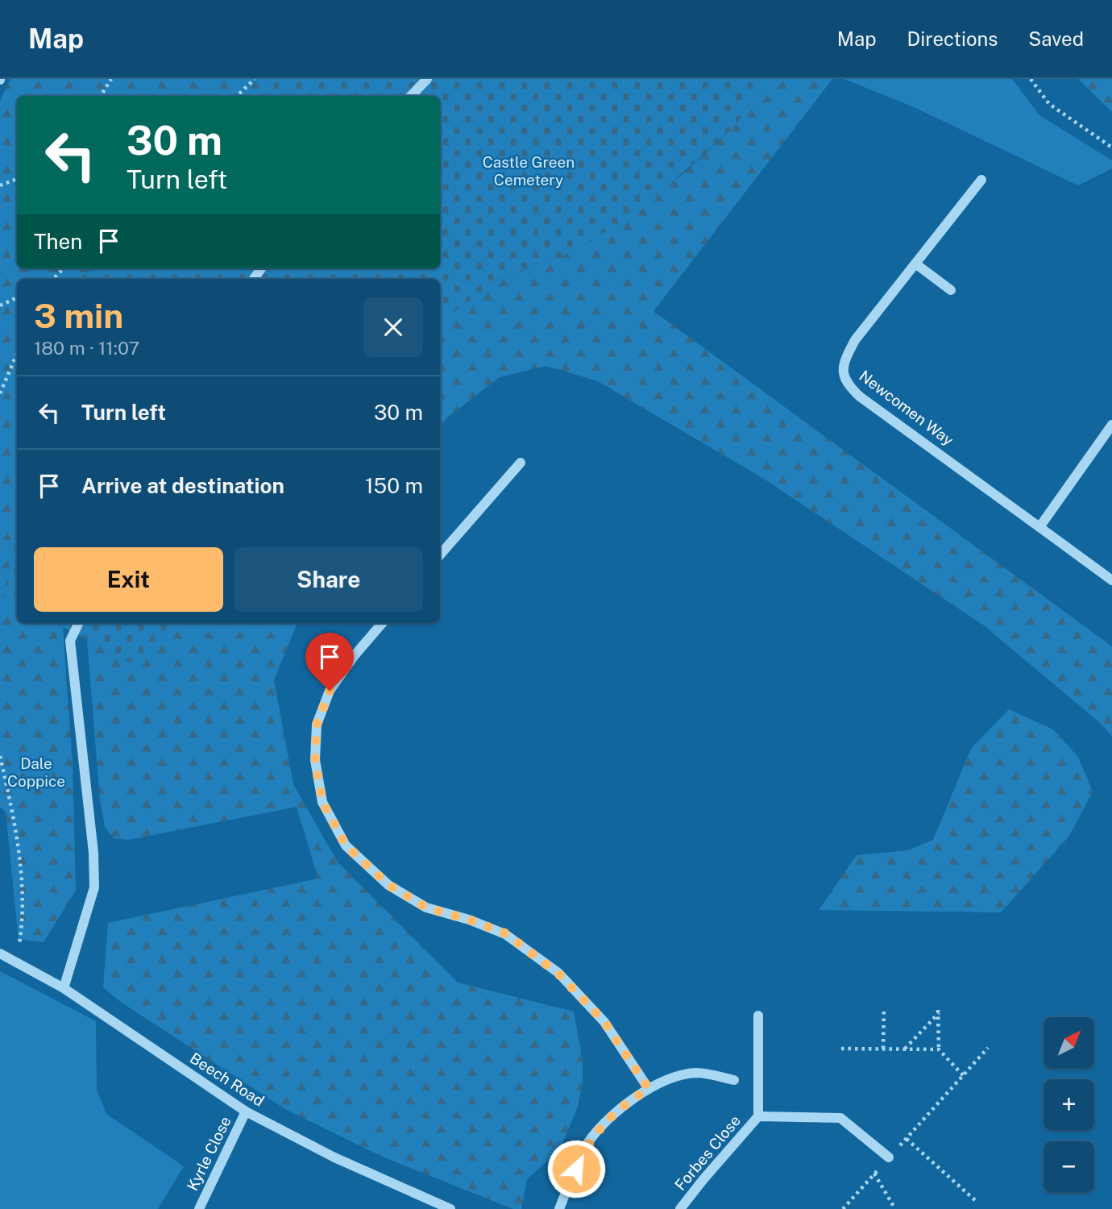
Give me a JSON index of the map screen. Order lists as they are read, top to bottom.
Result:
{
  "streets": {
    "street": [
      "Newcomen Way",
      "Beech Road",
      "Forbes Close",
      "Kyrle Close"
    ]
  },
  "crossings": [
    ["Beech Road", "Kyrle Close"]
  ],
  "parks": ["Castle Green Cemetery", "Dale Coppice"],
  "north": "top right",
  "page": {
    "header": "Map",
    "nav": ["Map", "Directions", "Saved"],
    "turn": ["30 m", "Turn left"],
    "then": "Then",
    "heading": ["3 min", "180 m · 11:07"],
    "list": [
      {
        "name": "Turn left",
        "value": "30 m"
      },
      {
        "name": "Arrive at destination",
        "value": "150 m"
      }
    ],
    "buttons": ["Exit", "Share"],
    "map_buttons": ["+", "−"]
  }
}
